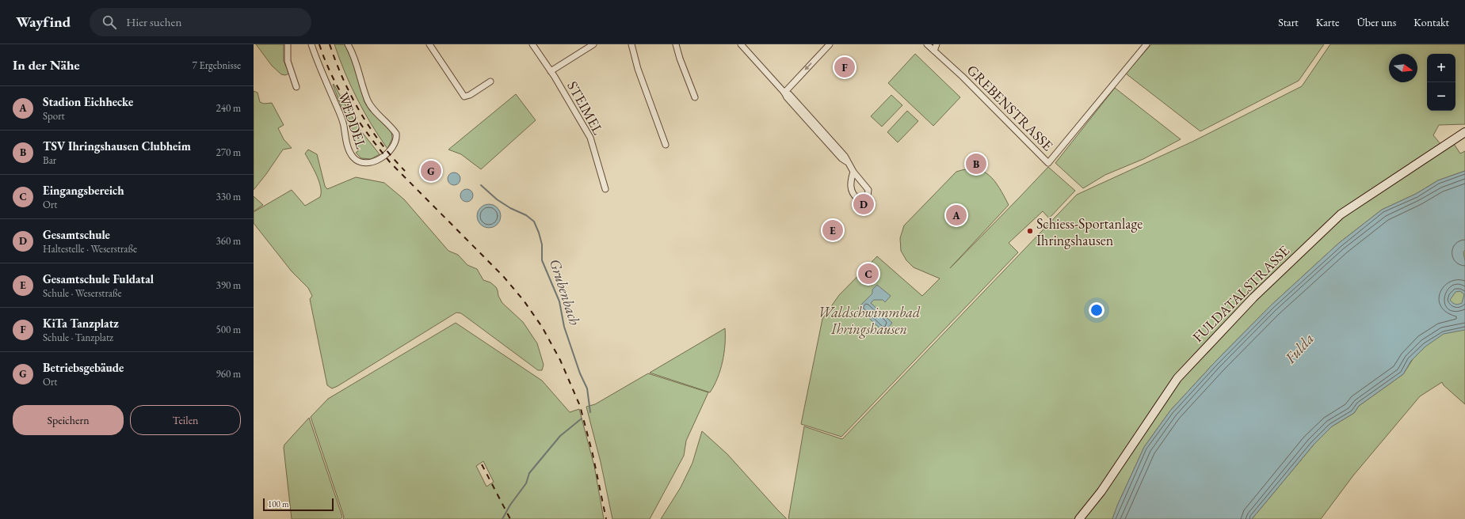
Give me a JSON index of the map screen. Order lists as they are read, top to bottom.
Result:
{
  "streets": {
    "main road": ["FULDATALSTRASSE"],
    "street": ["STEIMEL", "GREBENSTRASSE", "WEDDEL"]
  },
  "water": ["Grubenbach", "Fulda"],
  "parks": ["Waldschwimmbad Ihringshausen"],
  "places": ["Schiess-Sportanlage Ihringshausen"],
  "scale_bar": "100 m",
  "north": "right",
  "page": {
    "header": "Wayfind",
    "search": "Hier suchen",
    "nav": [
      "Start",
      "Karte",
      "Über uns",
      "Kontakt"
    ],
    "heading": ["In der Nähe", "7 Ergebnisse"],
    "map_buttons": ["+", "−"],
    "pins": [
      "F",
      "B",
      "G",
      "D",
      "A",
      "E",
      "C"
    ],
    "list": [
      {
        "mark": "A",
        "name": "Stadion Eichhecke",
        "note": "Sport",
        "value": "240 m"
      },
      {
        "mark": "B",
        "name": "TSV Ihringshausen Clubheim",
        "note": "Bar",
        "value": "270 m"
      },
      {
        "mark": "C",
        "name": "Eingangsbereich",
        "note": "Ort",
        "value": "330 m"
      },
      {
        "mark": "D",
        "name": "Gesamtschule",
        "note": "Haltestelle · Weserstraße",
        "value": "360 m"
      },
      {
        "mark": "E",
        "name": "Gesamtschule Fuldatal",
        "note": "Schule · Weserstraße",
        "value": "390 m"
      },
      {
        "mark": "F",
        "name": "KiTa Tanzplatz",
        "note": "Schule · Tanzplatz",
        "value": "500 m"
      },
      {
        "mark": "G",
        "name": "Betriebsgebäude",
        "note": "Ort",
        "value": "960 m"
      }
    ],
    "buttons": ["Speichern", "Teilen"],
    "scale": "100 m"
  }
}
